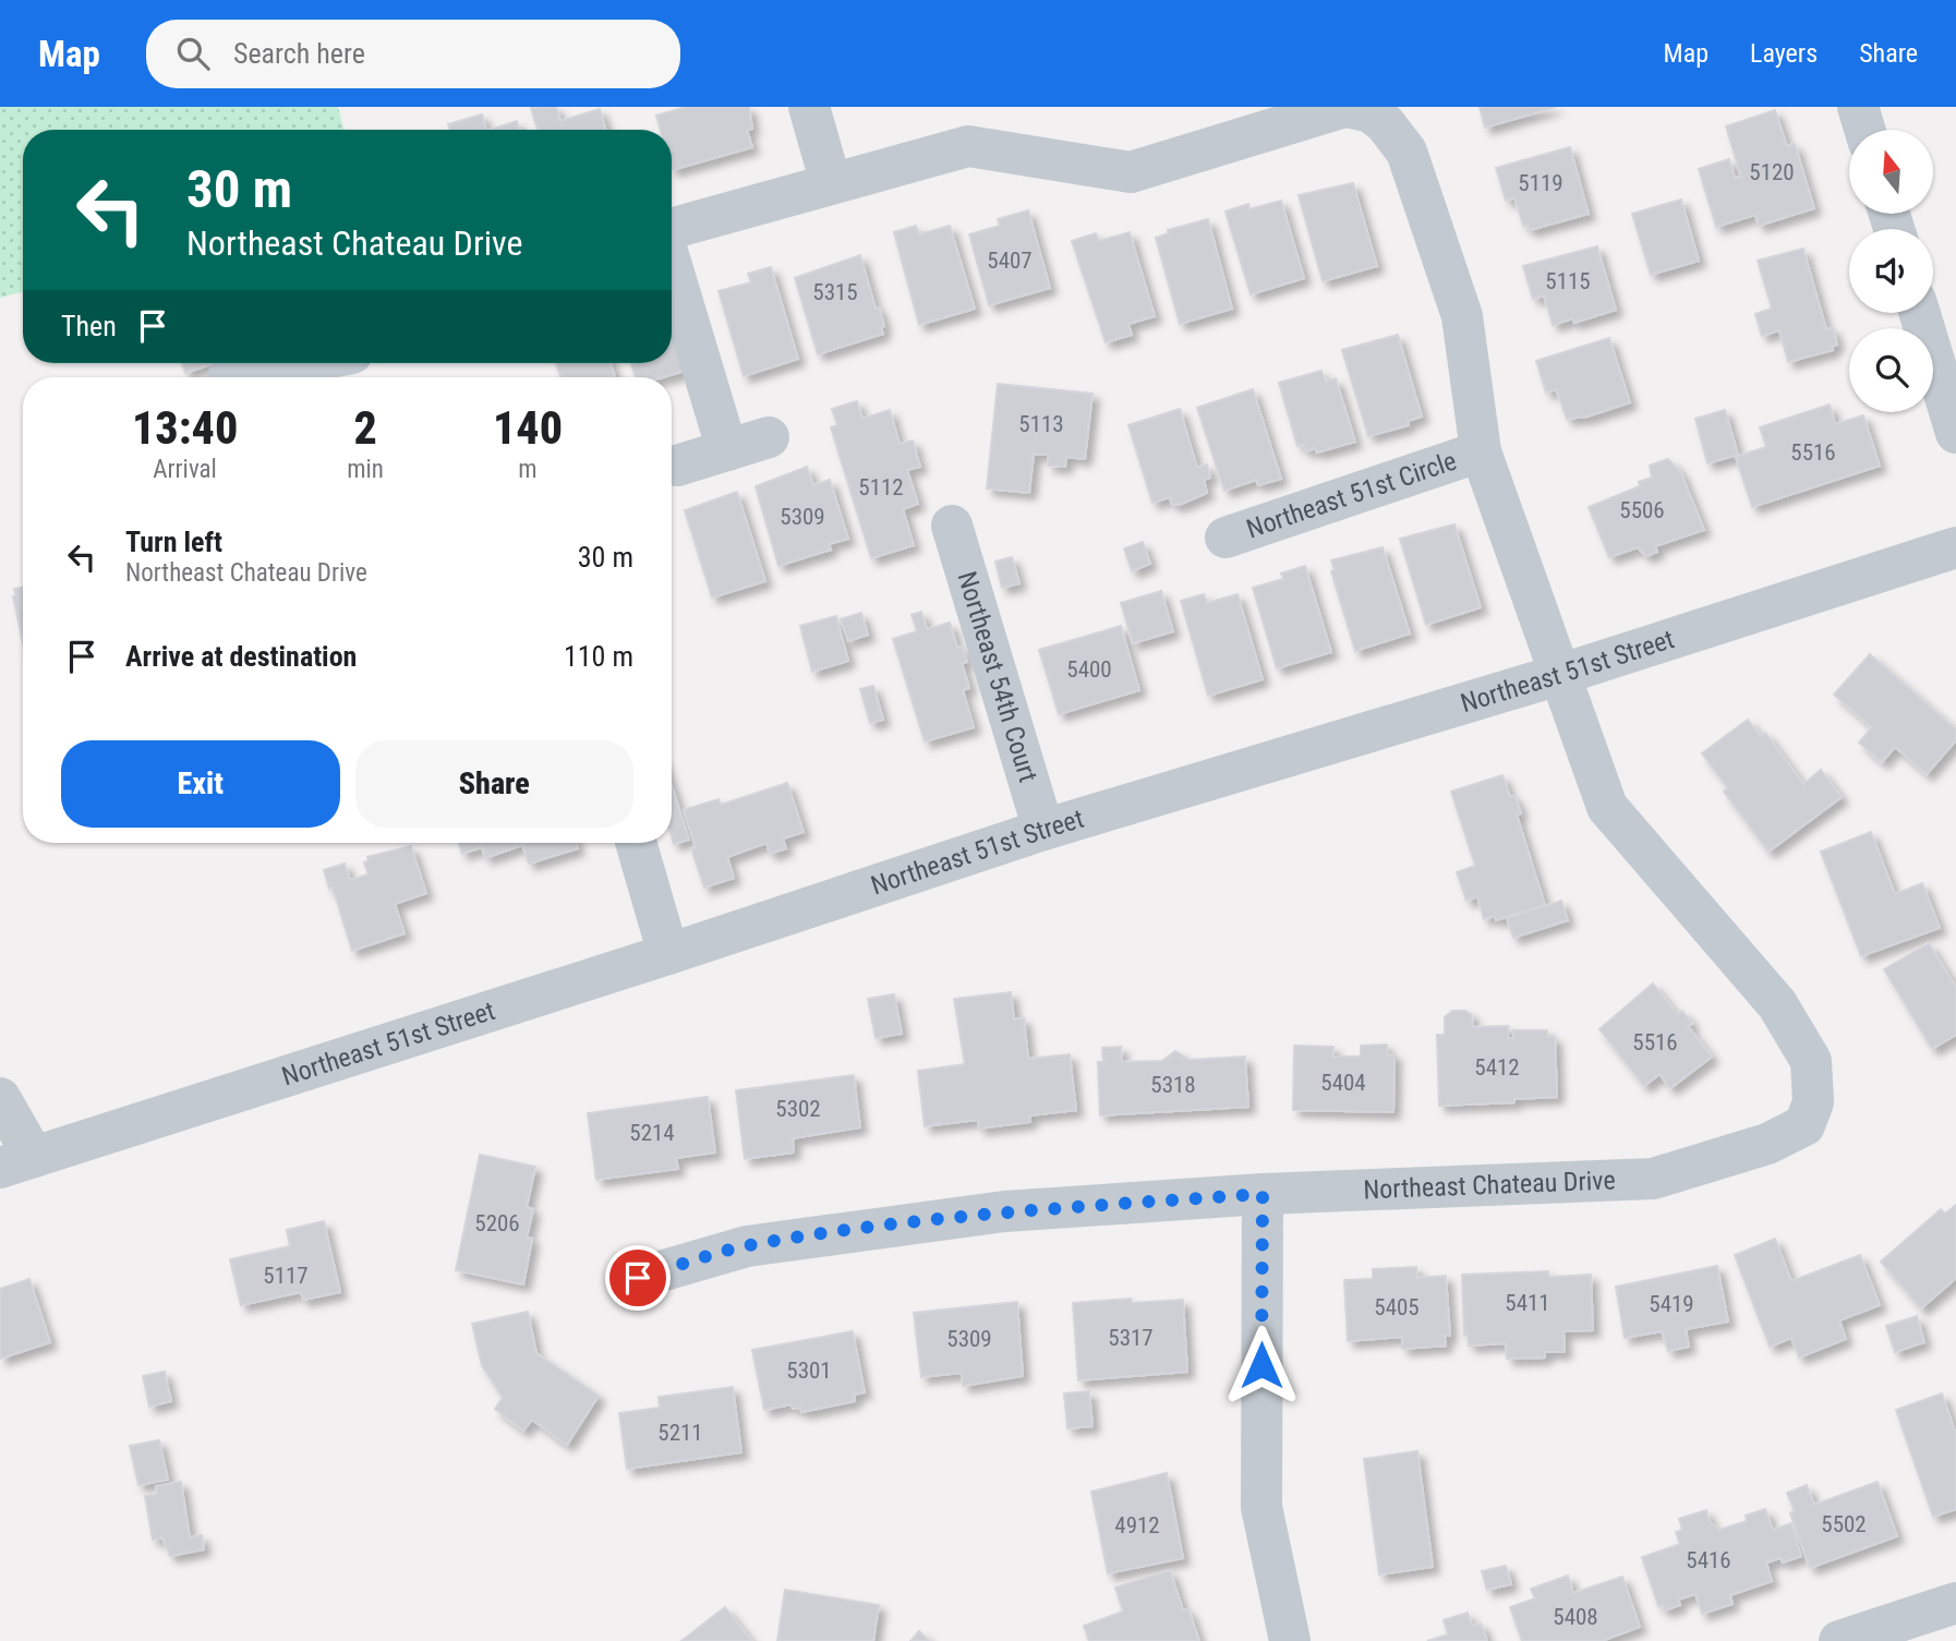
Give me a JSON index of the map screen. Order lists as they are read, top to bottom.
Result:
{
  "streets": {
    "street": [
      "Northeast 51st Circle",
      "Northeast 51st Street",
      "Northeast 54th Court",
      "Northeast Chateau Drive"
    ]
  },
  "crossings": [
    ["Northeast 51st Circle", "Northeast Chateau Drive"],
    ["Northeast 51st Street", "Northeast 54th Court"],
    ["Northeast 51st Street", "Northeast Chateau Drive"]
  ],
  "house_numbers": [
    "5120",
    "5119",
    "5407",
    "5115",
    "5315",
    "5113",
    "5516",
    "5112",
    "5506",
    "5309",
    "5400",
    "5516",
    "5412",
    "5404",
    "5318",
    "5302",
    "5214",
    "5206",
    "5117",
    "5411",
    "5419",
    "5405",
    "5317",
    "5309",
    "5301",
    "5211",
    "5502",
    "4912",
    "5416",
    "5408"
  ],
  "north": "top",
  "page": {
    "header": "Map",
    "search": "Search here",
    "nav": ["Map", "Layers", "Share"],
    "turn": ["30 m", "Northeast Chateau Drive"],
    "then": "Then",
    "eta": [
      "13:40",
      "Arrival",
      "2",
      "min",
      "140",
      "m"
    ],
    "list": [
      {
        "name": "Turn left",
        "note": "Northeast Chateau Drive",
        "value": "30 m"
      },
      {
        "name": "Arrive at destination",
        "value": "110 m"
      }
    ],
    "buttons": ["Exit", "Share"]
  }
}
